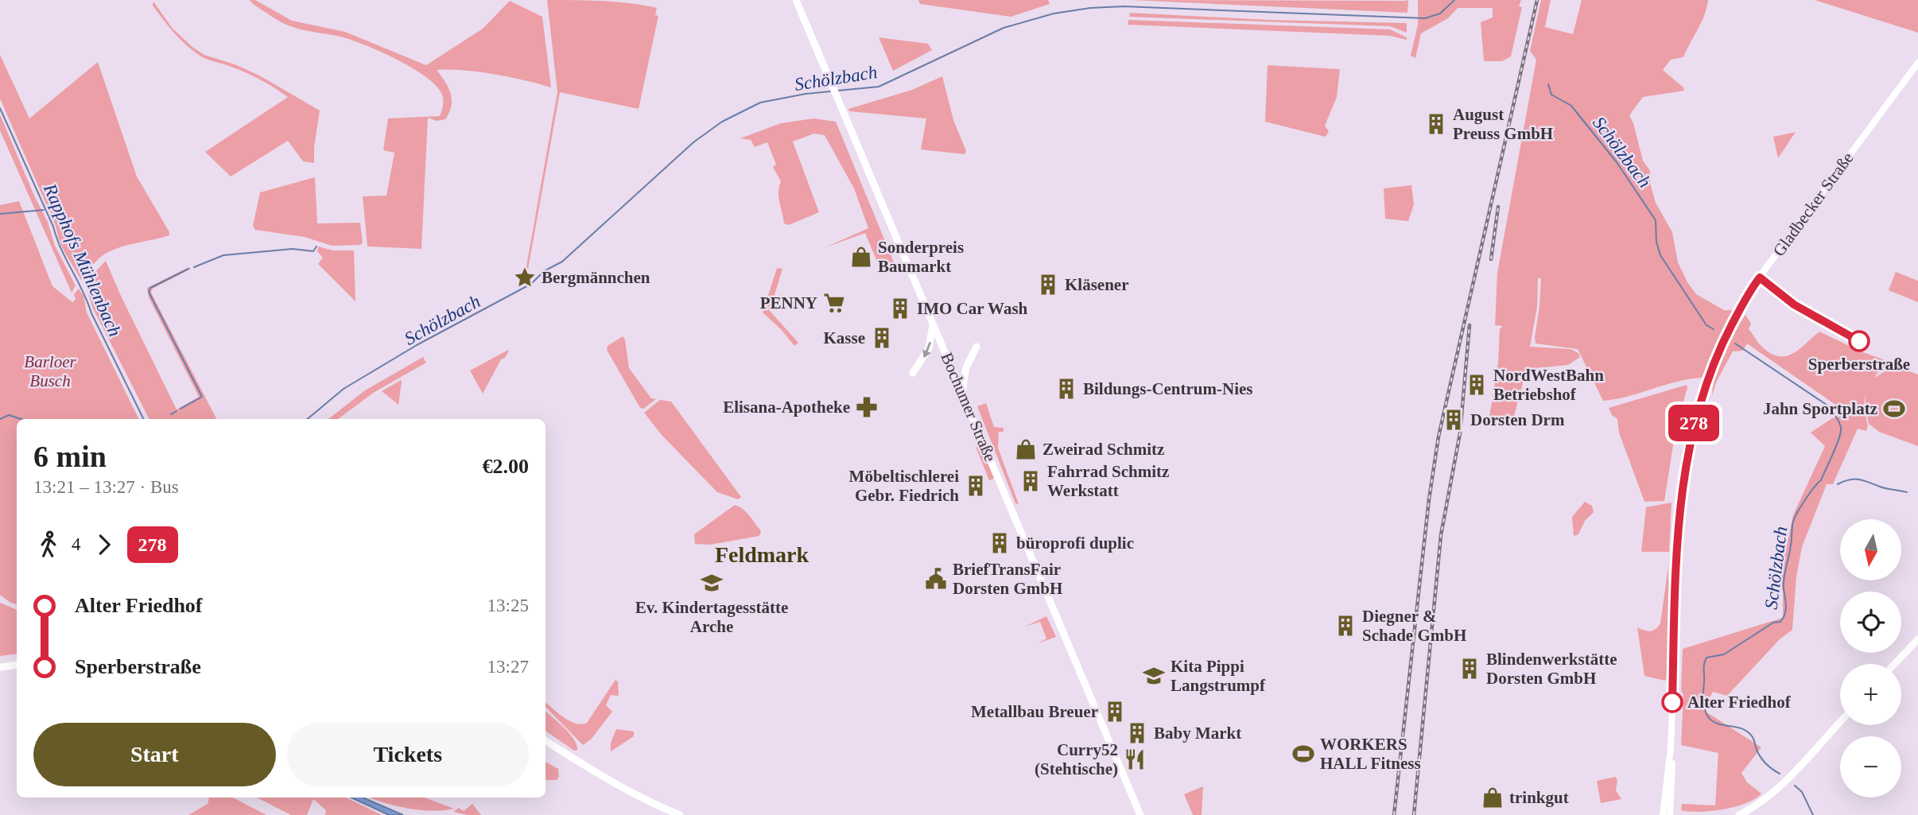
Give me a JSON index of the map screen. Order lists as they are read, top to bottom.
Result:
{
  "streets": {
    "main road": ["Gladbecker Straße", "Bochumer Straße"]
  },
  "districts": ["Feldmark"],
  "water": ["Schölzbach", "Rapphofs Mühlenbach"],
  "parks": ["Barloer Busch"],
  "places": {
    "building": [
      "August Preuss GmbH",
      "Kläsener",
      "IMO Car Wash",
      "Kasse",
      "NordWestBahn Betriebshof",
      "Bildungs-Centrum-Nies",
      "Dorsten Drm",
      "Fahrrad Schmitz Werkstatt",
      "Möbeltischlerei Gebr. Fiedrich",
      "büroprofi duplic",
      "Diegner & Schade GmbH",
      "Blindenwerkstätte Dorsten GmbH",
      "Metallbau Breuer",
      "Baby Markt"
    ],
    "shop": ["Sonderpreis Baumarkt", "Zweirad Schmitz", "trinkgut"],
    "place": ["Bergmännchen"],
    "supermarket": ["PENNY"],
    "other": ["Sperberstraße", "Alter Friedhof"],
    "pharmacy": ["Elisana-Apotheke"],
    "sports": ["Jahn Sportplatz", "WORKERS HALL Fitness"],
    "public building": ["BriefTransFair Dorsten GmbH"],
    "school or university": ["Ev. Kindertagesstätte Arche", "Kita Pippi Langstrumpf"],
    "restaurant": ["Curry52 (Stehtische)"]
  },
  "lines": ["bus line 278"],
  "north": "bottom",
  "page": {
    "on_map": "278",
    "heading": ["6 min", "13:21 – 13:27 · Bus", "€2.00"],
    "legs": ["4", "278"],
    "map_buttons": ["+", "−"],
    "list": [
      {
        "name": "Alter Friedhof",
        "value": "13:25"
      },
      {
        "name": "Sperberstraße",
        "value": "13:27"
      }
    ],
    "buttons": ["Start", "Tickets"]
  }
}
